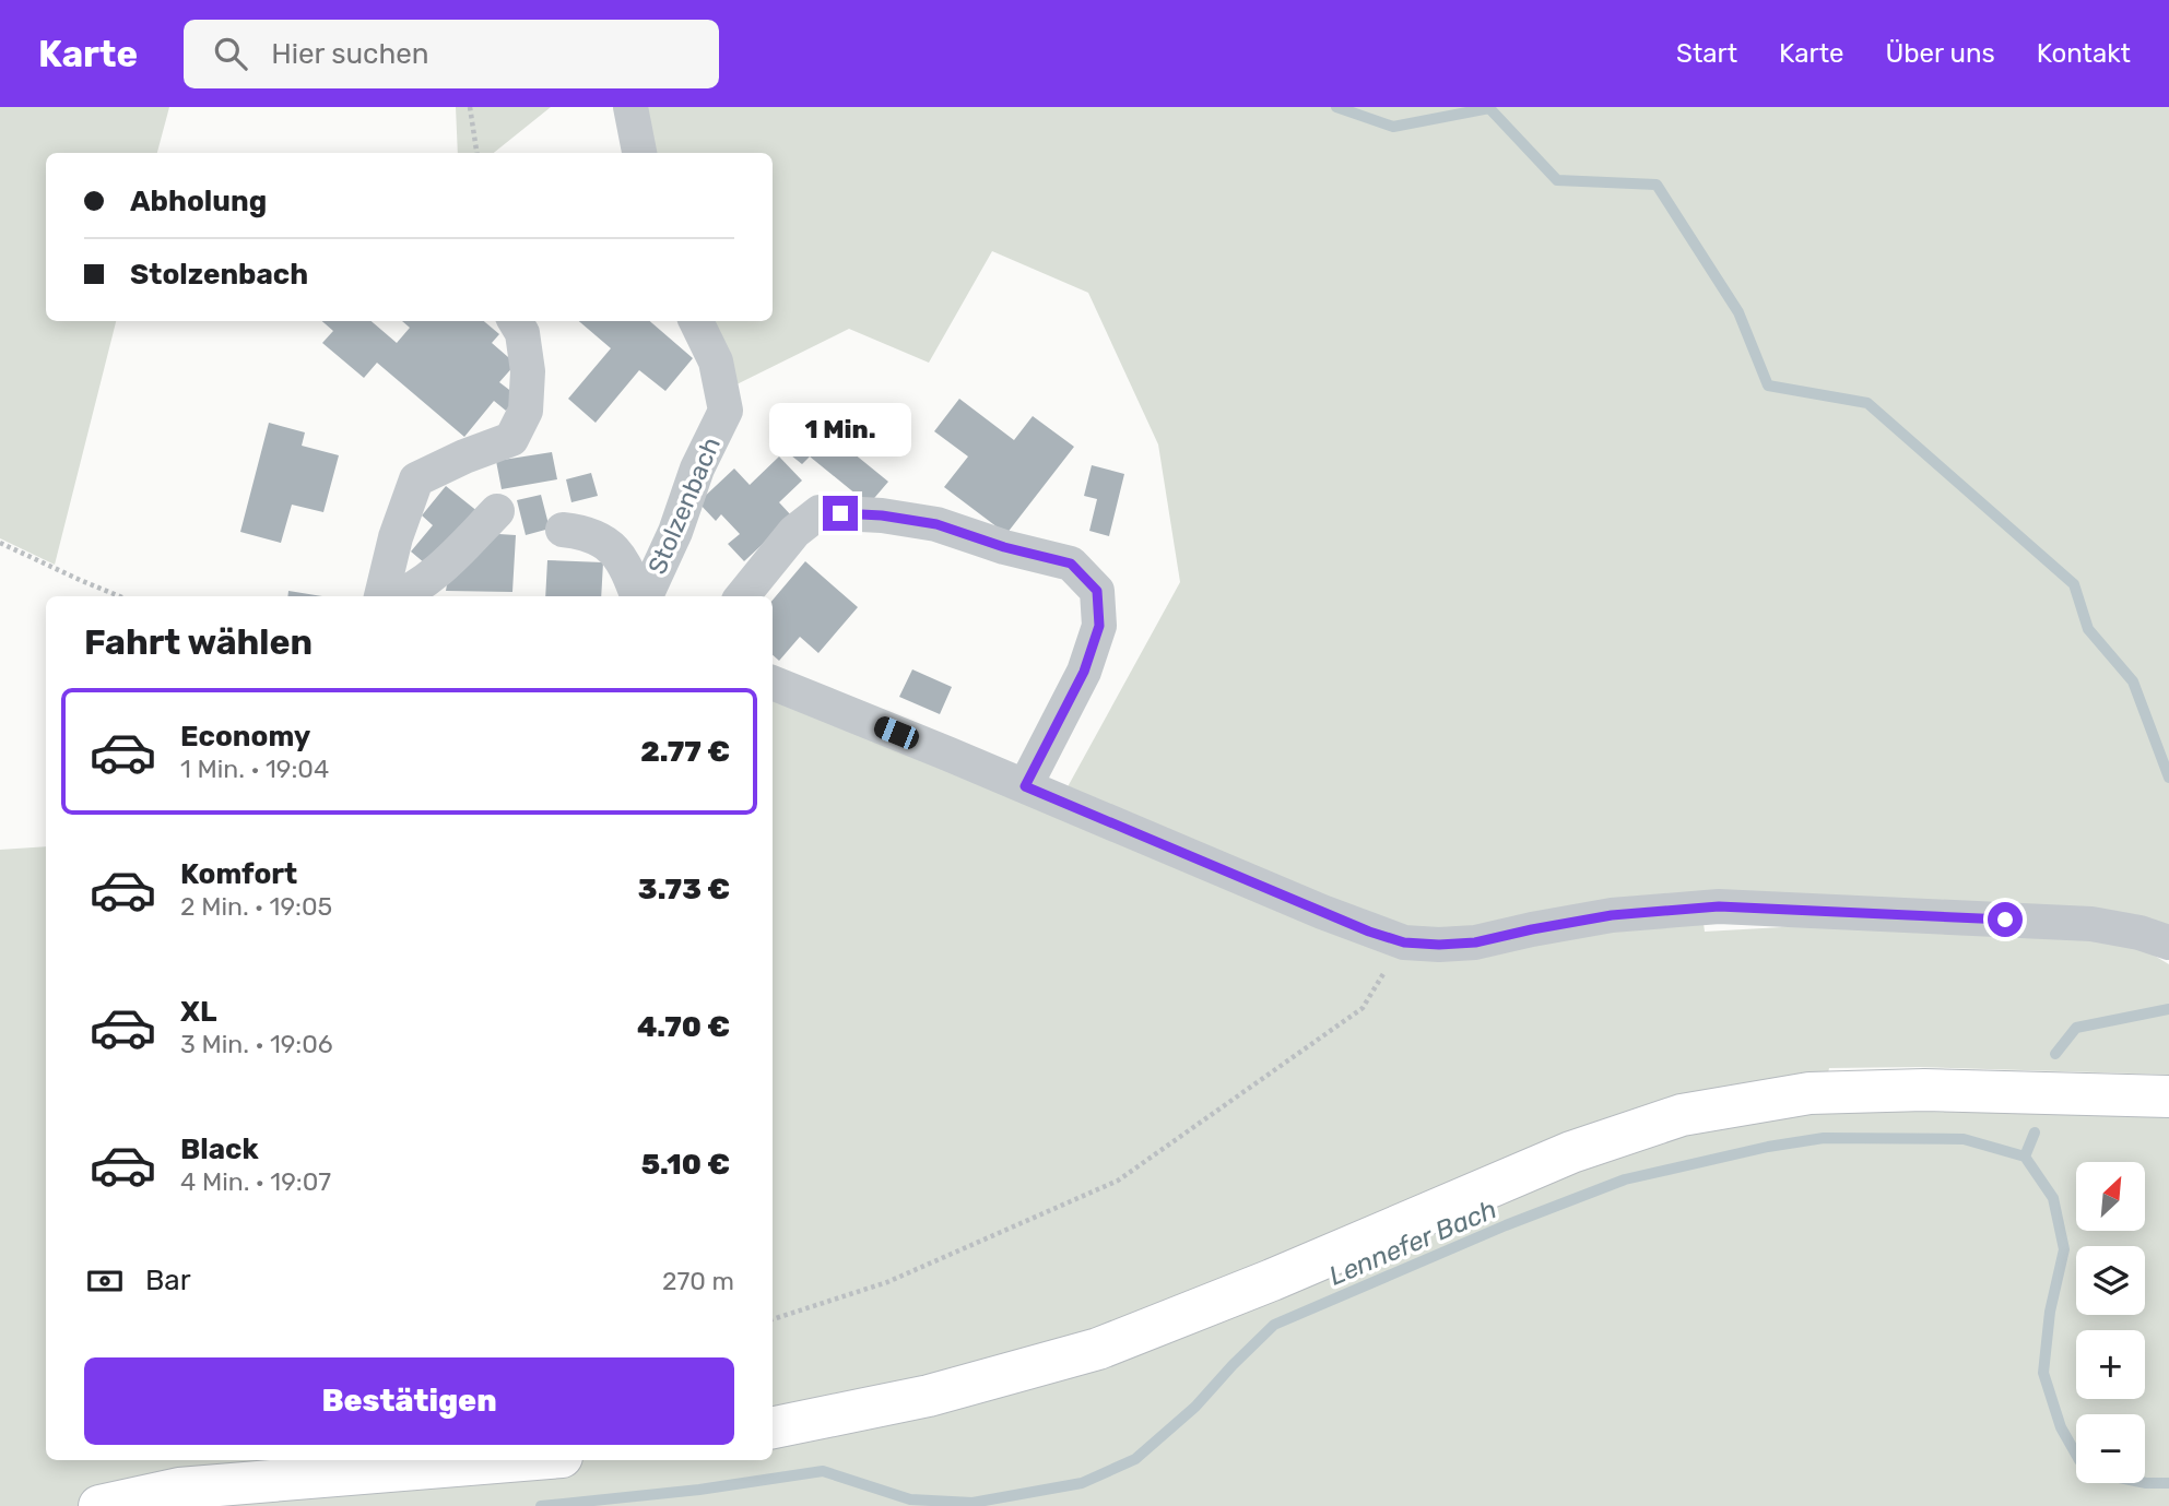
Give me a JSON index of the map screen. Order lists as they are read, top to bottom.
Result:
{
  "streets": {
    "street": ["Stolzenbach"]
  },
  "water": ["Lennefer Bach"],
  "north": "top right",
  "page": {
    "header": "Karte",
    "search": "Hier suchen",
    "nav": [
      "Start",
      "Karte",
      "Über uns",
      "Kontakt"
    ],
    "banner": ["Abholung", "Stolzenbach"],
    "bubble": "1 Min.",
    "heading": "Fahrt wählen",
    "list": [
      {
        "name": "Economy",
        "note": "1 Min. · 19:04",
        "value": "2.77 €"
      },
      {
        "name": "Komfort",
        "note": "2 Min. · 19:05",
        "value": "3.73 €"
      },
      {
        "name": "XL",
        "note": "3 Min. · 19:06",
        "value": "4.70 €"
      },
      {
        "name": "Black",
        "note": "4 Min. · 19:07",
        "value": "5.10 €"
      }
    ],
    "map_buttons": ["+", "−"],
    "pay": ["Bar", "270 m"],
    "buttons": "Bestätigen"
  }
}
